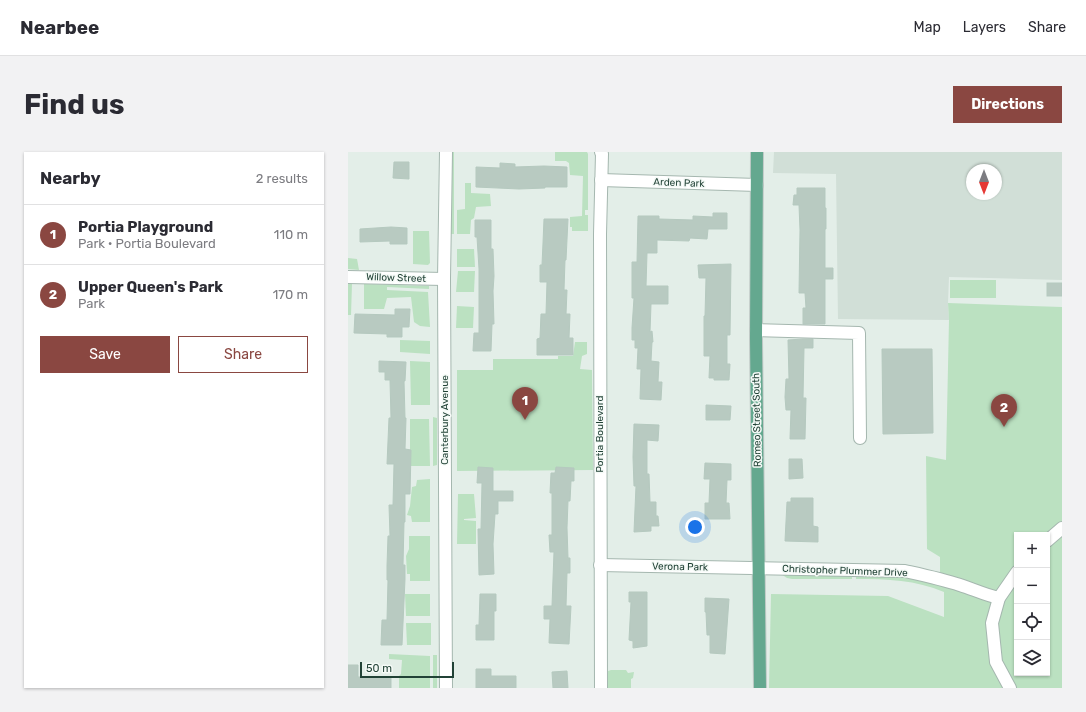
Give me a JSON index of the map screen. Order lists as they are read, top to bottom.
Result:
{
  "streets": {
    "main road": ["Romeo Street South"],
    "street": [
      "Arden Park",
      "Willow Street",
      "Canterbury Avenue",
      "Portia Boulevard",
      "Verona Park",
      "Christopher Plummer Drive"
    ]
  },
  "crossings": [
    ["Arden Park", "Romeo Street South"],
    ["Arden Park", "Portia Boulevard"],
    ["Willow Street", "Canterbury Avenue"],
    ["Romeo Street South", "Verona Park"],
    ["Romeo Street South", "Christopher Plummer Drive"],
    ["Portia Boulevard", "Verona Park"],
    ["Verona Park", "Christopher Plummer Drive"]
  ],
  "scale_bar": "50 m",
  "north": "bottom",
  "page": {
    "header": "Nearbee",
    "nav": ["Map", "Layers", "Share"],
    "buttons": [
      "Directions",
      ["Save", "Share"]
    ],
    "title": "Find us",
    "heading": ["Nearby", "2 results"],
    "list": [
      {
        "mark": "1",
        "name": "Portia Playground",
        "note": "Park · Portia Boulevard",
        "value": "110 m"
      },
      {
        "mark": "2",
        "name": "Upper Queen's Park",
        "note": "Park",
        "value": "170 m"
      }
    ],
    "pins": ["1", "2"],
    "map_buttons": ["+", "−"],
    "scale": "50 m"
  }
}
